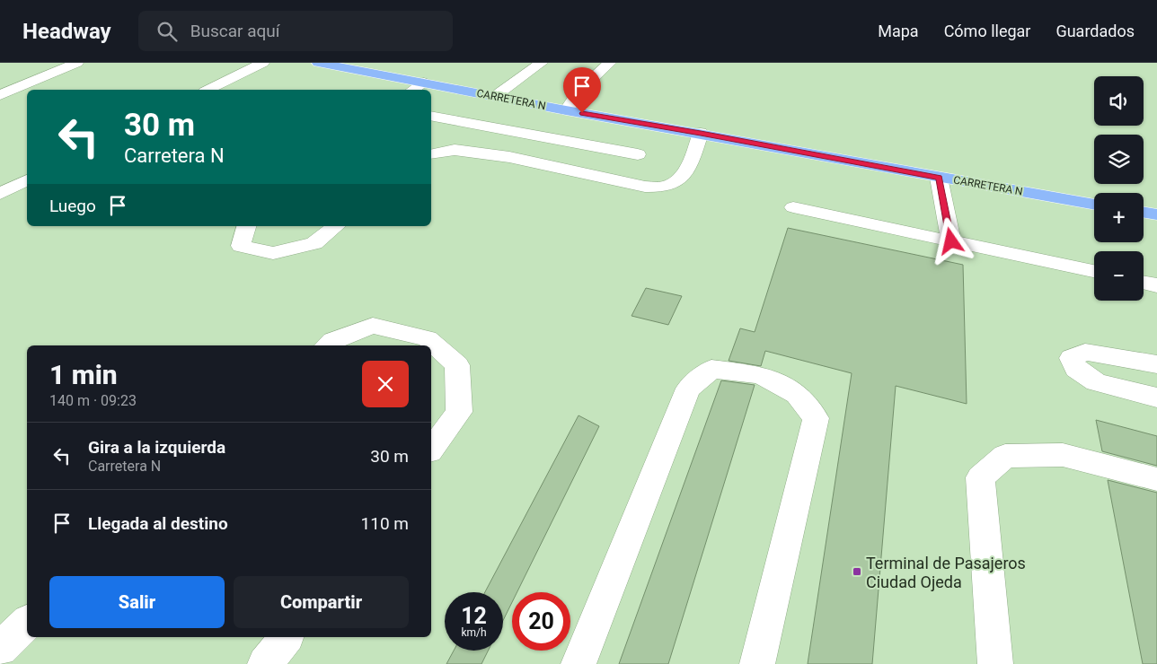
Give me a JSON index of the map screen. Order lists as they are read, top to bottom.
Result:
{
  "streets": {
    "main road": ["CARRETERA N"]
  },
  "places": {
    "transit": ["Terminal de Pasajeros Ciudad Ojeda"]
  },
  "page": {
    "header": "Headway",
    "search": "Buscar aquí",
    "nav": ["Mapa", "Cómo llegar", "Guardados"],
    "map_buttons": ["+", "−"],
    "turn": ["30 m", "Carretera N"],
    "then": "Luego",
    "heading": ["1 min", "140 m · 09:23"],
    "list": [
      {
        "name": "Gira a la izquierda",
        "note": "Carretera N",
        "value": "30 m"
      },
      {
        "name": "Llegada al destino",
        "value": "110 m"
      }
    ],
    "buttons": ["Salir", "Compartir"],
    "speed": "12 km/h",
    "limit": "20"
  }
}
